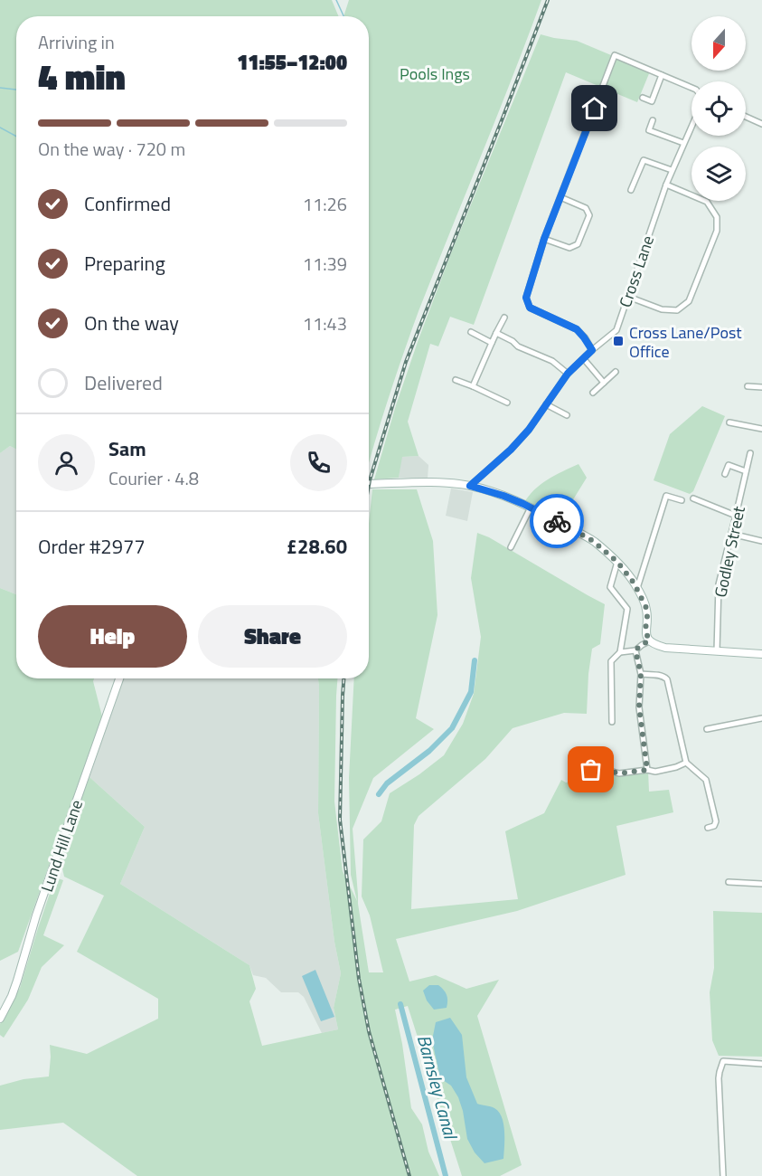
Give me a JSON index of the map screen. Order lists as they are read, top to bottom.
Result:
{
  "streets": {
    "main road": ["Lund Hill Lane"],
    "street": ["Cross Lane", "Godley Street"]
  },
  "water": ["Barnsley Canal"],
  "parks": ["Pools Ings"],
  "places": {
    "transit": ["Cross Lane/Post Office"]
  },
  "north": "bottom",
  "page": {
    "heading": ["4 min", "Arriving in", "11:55–12:00"],
    "panel": [
      "Sam",
      "Courier · 4.8",
      "Order #2977",
      "£28.60"
    ],
    "bar": "On the way · 720 m",
    "list": [
      ["Confirmed", "11:26"],
      ["Preparing", "11:39"],
      ["On the way", "11:43"],
      "Delivered"
    ],
    "buttons": ["Help", "Share"]
  }
}
